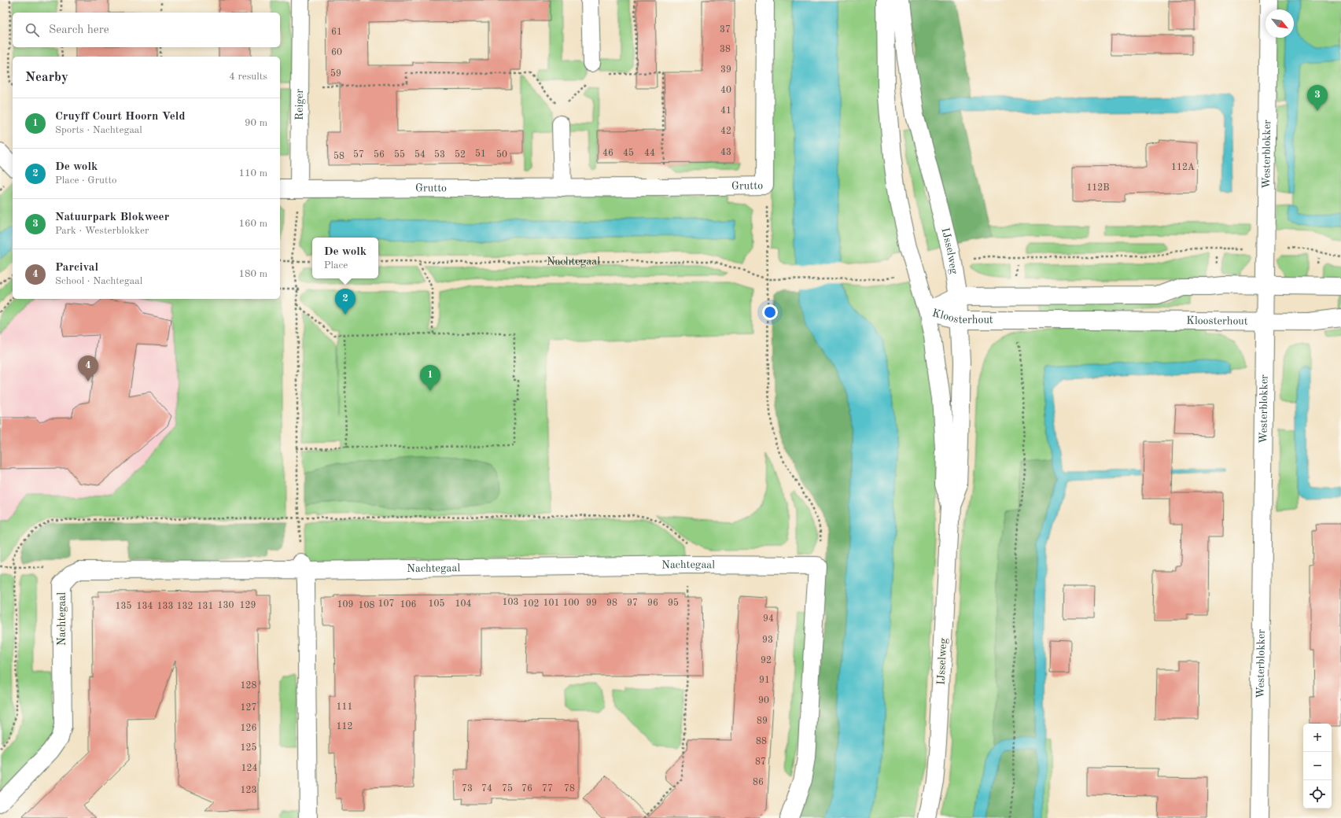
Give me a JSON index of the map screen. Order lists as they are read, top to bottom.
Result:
{
  "streets": {
    "street": [
      "Reiger",
      "Westerblokker",
      "Grutto",
      "IJsselweg",
      "Nachtegaal",
      "Kloosterhout"
    ]
  },
  "crossings": [
    ["Reiger", "Grutto"],
    ["Westerblokker", "Kloosterhout"],
    ["IJsselweg", "Kloosterhout"]
  ],
  "house_numbers": [
    "37",
    "61",
    "38",
    "60",
    "39",
    "59",
    "40",
    "41",
    "42",
    "43",
    "46",
    "45",
    "44",
    "51",
    "57",
    "56",
    "55",
    "54",
    "53",
    "52",
    "50",
    "58",
    "112A",
    "112B",
    "103",
    "101",
    "100",
    "99",
    "98",
    "97",
    "96",
    "95",
    "107",
    "105",
    "104",
    "102",
    "109",
    "106",
    "130",
    "129",
    "108",
    "135",
    "134",
    "133",
    "132",
    "131",
    "94",
    "93",
    "92",
    "91",
    "128",
    "90",
    "111",
    "127",
    "89",
    "112",
    "126",
    "88",
    "125",
    "87",
    "124",
    "86",
    "73",
    "74",
    "75",
    "76",
    "77",
    "78",
    "123"
  ],
  "north": "bottom right",
  "page": {
    "search": "Search here",
    "heading": ["Nearby", "4 results"],
    "pins": [
      "3",
      "2",
      "4",
      "1"
    ],
    "list": [
      {
        "mark": "1",
        "name": "Cruyff Court Hoorn Veld",
        "note": "Sports · Nachtegaal",
        "value": "90 m"
      },
      {
        "mark": "2",
        "name": "De wolk",
        "note": "Place · Grutto",
        "value": "110 m"
      },
      {
        "mark": "3",
        "name": "Natuurpark Blokweer",
        "note": "Park · Westerblokker",
        "value": "160 m"
      },
      {
        "mark": "4",
        "name": "Parcival",
        "note": "School · Nachtegaal",
        "value": "180 m"
      }
    ],
    "popup": ["De wolk", "Place"],
    "map_buttons": ["+", "−"]
  }
}
